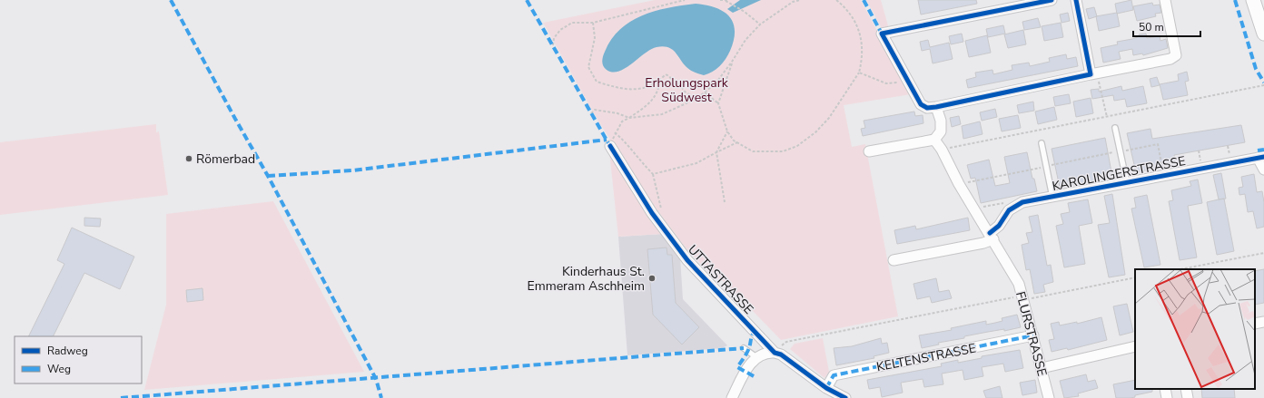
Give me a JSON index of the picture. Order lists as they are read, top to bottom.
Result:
{
  "streets": {
    "street": [
      "KAROLINGERSTRASSE",
      "UTTASTRASSE",
      "FLURSTRASSE",
      "KELTENSTRASSE"
    ]
  },
  "crossings": [
    ["KAROLINGERSTRASSE", "FLURSTRASSE"],
    ["UTTASTRASSE", "KELTENSTRASSE"],
    ["FLURSTRASSE", "KELTENSTRASSE"]
  ],
  "parks": ["Erholungspark Südwest"],
  "places": ["Römerbad", "Kinderhaus St. Emmeram Aschheim"],
  "legend": ["Radweg", "Weg"],
  "scale_bar": "50 m"
}
